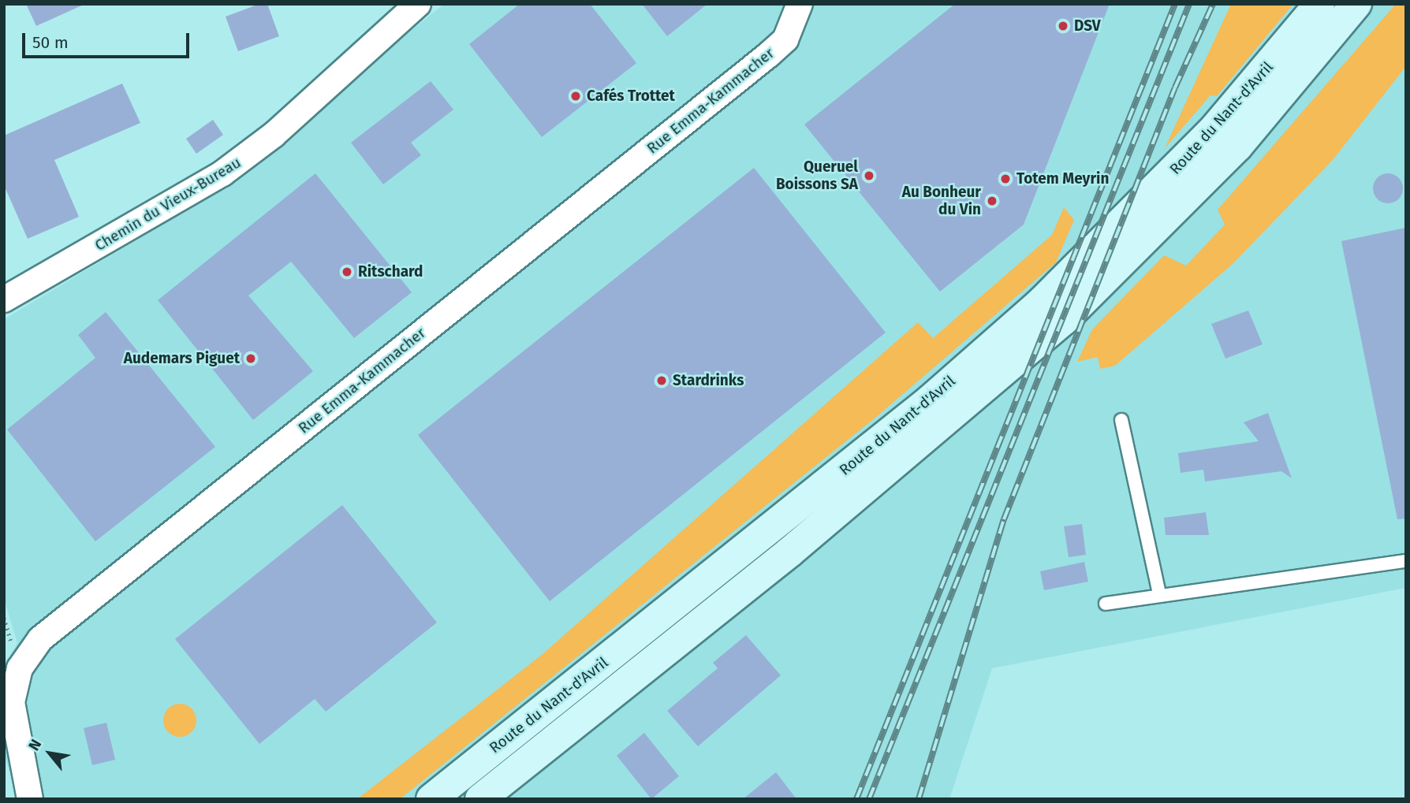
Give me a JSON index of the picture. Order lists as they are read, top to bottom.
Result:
{
  "streets": {
    "main road": ["Route du Nant-d'Avril"],
    "street": ["Rue Emma-Kammacher", "Chemin du Vieux-Bureau"]
  },
  "places": [
    "DSV",
    "Cafés Trottet",
    "Queruel Boissons SA",
    "Totem Meyrin",
    "Au Bonheur du Vin",
    "Ritschard",
    "Audemars Piguet",
    "Stardrinks"
  ],
  "scale_bar": "50 m",
  "north": "top left"
}
